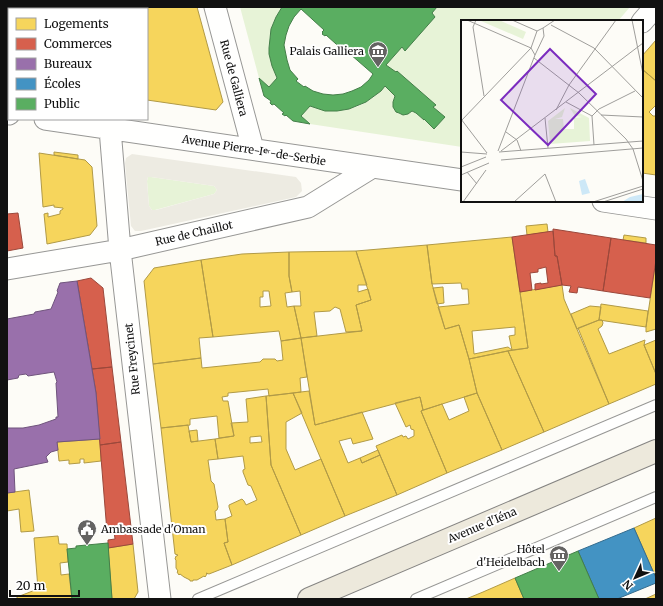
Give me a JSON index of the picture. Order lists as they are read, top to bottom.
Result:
{
  "streets": {
    "main road": ["Avenue d'Iéna"],
    "street": [
      "Rue de Galliera",
      "Avenue Pierre-Iᵉʳ-de-Serbie",
      "Rue de Chaillot",
      "Rue Freycinet"
    ]
  },
  "crossings": [
    ["Rue de Galliera", "Avenue Pierre-Iᵉʳ-de-Serbie"],
    ["Avenue Pierre-Iᵉʳ-de-Serbie", "Rue de Chaillot"],
    ["Avenue Pierre-Iᵉʳ-de-Serbie", "Rue Freycinet"],
    ["Rue de Chaillot", "Rue Freycinet"]
  ],
  "places": {
    "museum": ["Palais Galliera", "Hôtel d'Heidelbach"],
    "public building": ["Ambassade d'Oman"]
  },
  "legend": [
    "Logements",
    "Commerces",
    "Bureaux",
    "Écoles",
    "Public"
  ],
  "scale_bar": "20 m",
  "north": "bottom left"
}
